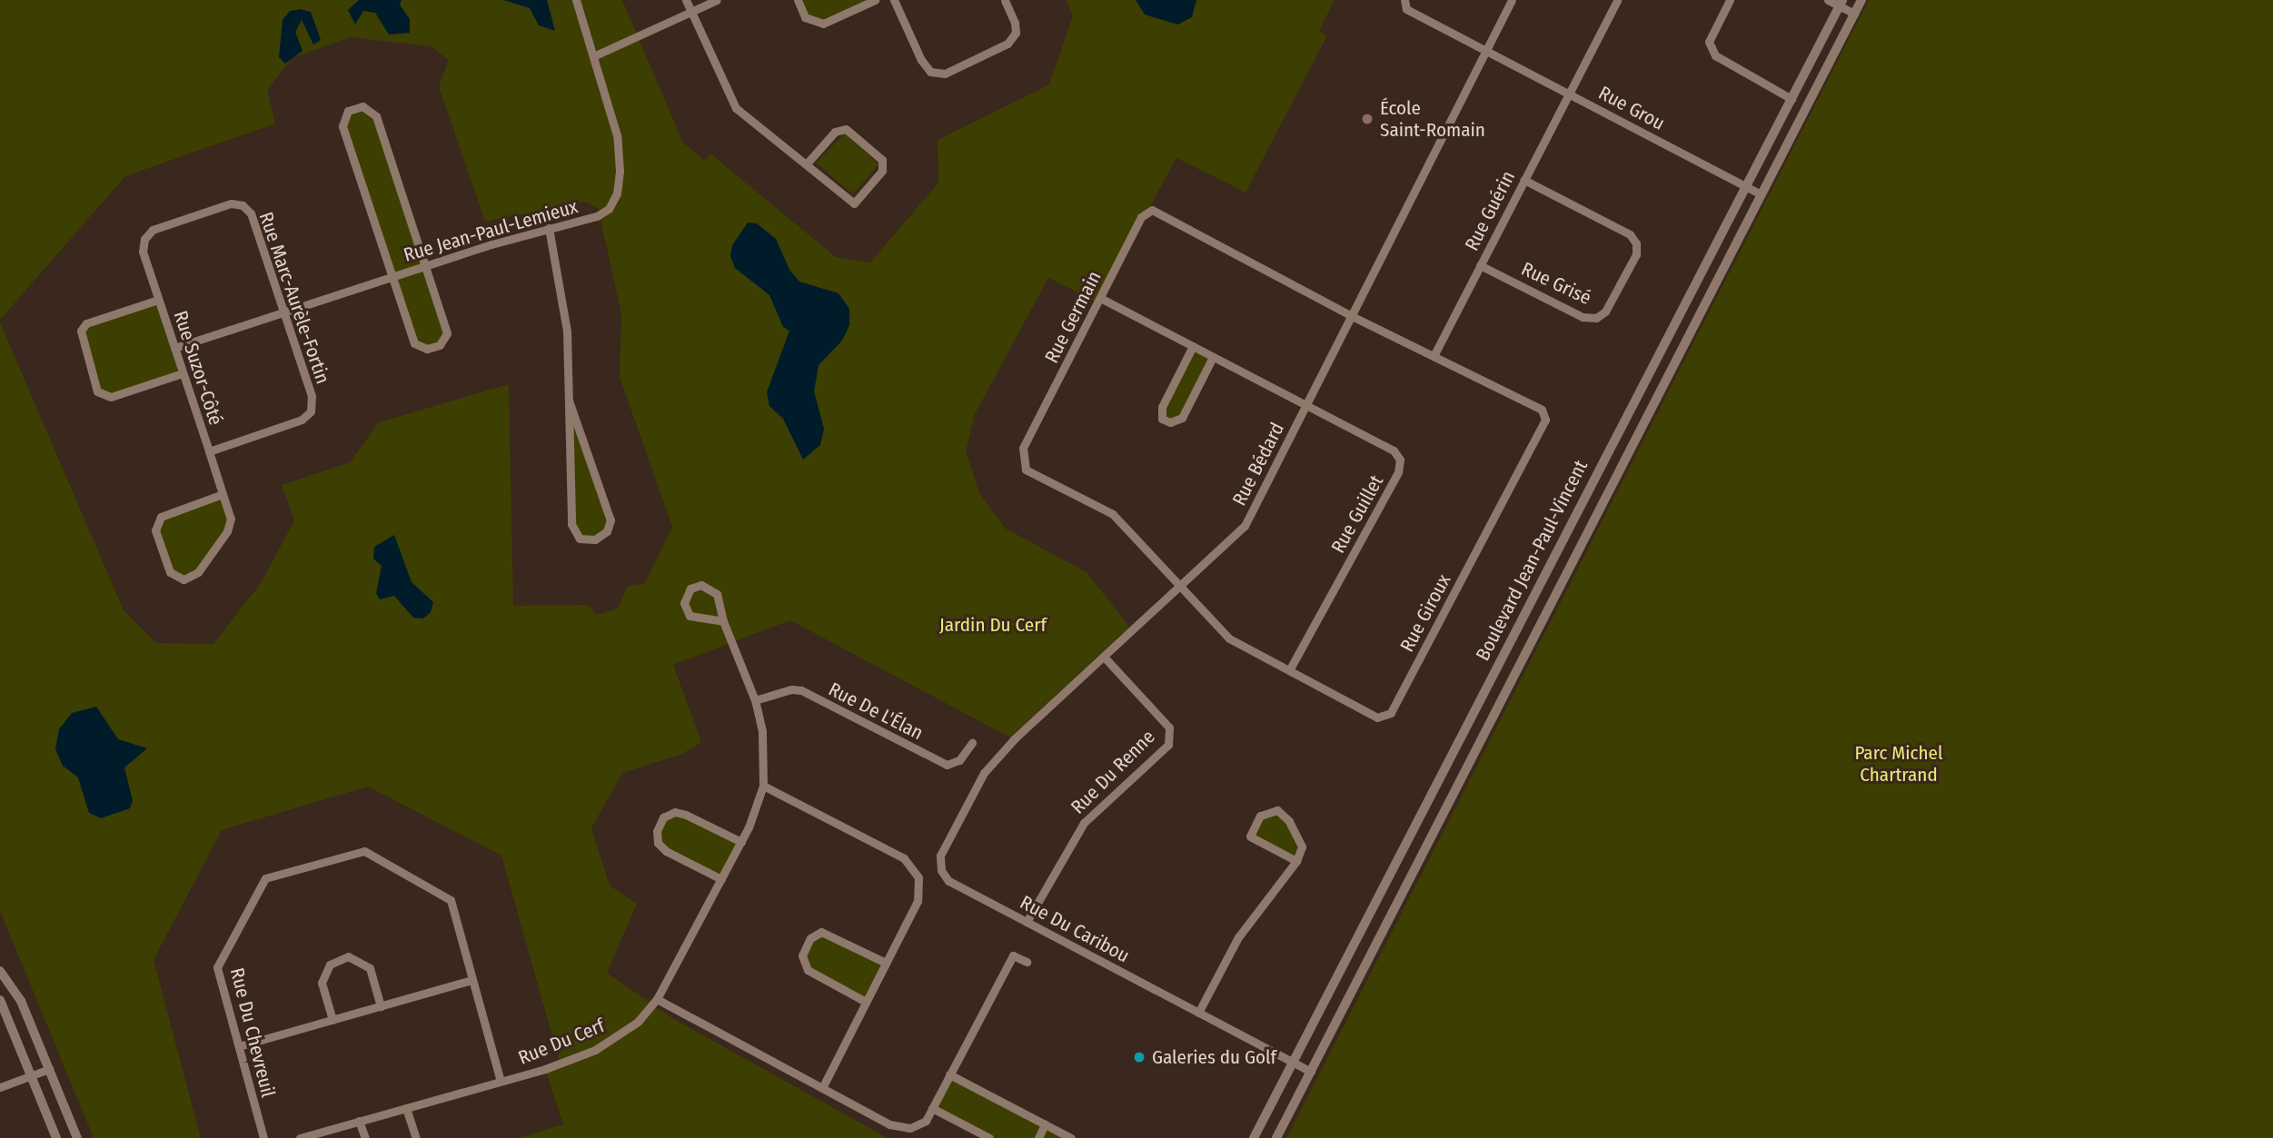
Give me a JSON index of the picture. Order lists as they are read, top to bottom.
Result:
{
  "streets": {
    "street": [
      "Rue Grou",
      "Rue Guérin",
      "Rue Jean-Paul-Lemieux",
      "Rue Grisé",
      "Rue Marc-Aurèle-Fortin",
      "Rue Germain",
      "Rue Suzor-Côté",
      "Rue Bédard",
      "Rue Guillet",
      "Boulevard Jean-Paul-Vincent",
      "Rue Giroux",
      "Rue De L'Élan",
      "Rue Du Renne",
      "Rue Du Caribou",
      "Rue Du Chevreuil",
      "Rue Du Cerf"
    ]
  },
  "crossings": [
    ["Rue Grou", "Rue Guérin"],
    ["Rue Grou", "Rue Bédard"],
    ["Rue Grou", "Boulevard Jean-Paul-Vincent"],
    ["Rue Guérin", "Rue Grisé"],
    ["Rue Guérin", "Rue Giroux"],
    ["Rue Jean-Paul-Lemieux", "Rue Marc-Aurèle-Fortin"],
    ["Rue Jean-Paul-Lemieux", "Rue Suzor-Côté"],
    ["Rue Marc-Aurèle-Fortin", "Rue Suzor-Côté"],
    ["Rue Germain", "Rue Bédard"],
    ["Rue Germain", "Rue Guillet"],
    ["Rue Germain", "Rue Giroux"],
    ["Rue Bédard", "Rue Guillet"],
    ["Rue Bédard", "Rue Giroux"],
    ["Rue Bédard", "Rue Du Renne"],
    ["Rue Bédard", "Rue Du Caribou"],
    ["Rue Guillet", "Rue Giroux"],
    ["Boulevard Jean-Paul-Vincent", "Rue Du Caribou"],
    ["Rue De L'Élan", "Rue Du Cerf"],
    ["Rue Du Renne", "Rue Du Caribou"],
    ["Rue Du Chevreuil", "Rue Du Cerf"]
  ],
  "parks": ["Jardin Du Cerf", "Parc Michel Chartrand"],
  "places": ["École Saint-Romain", "Galeries du Golf"]
}
